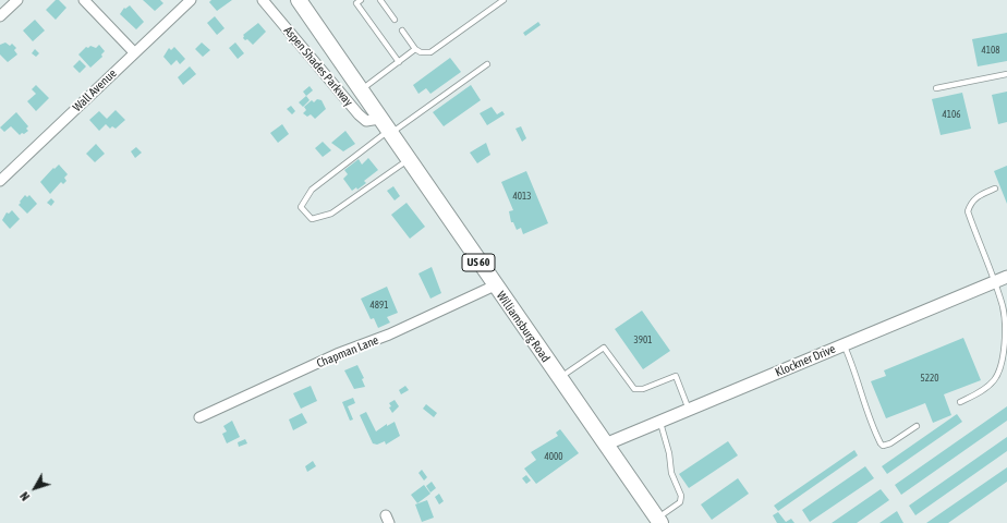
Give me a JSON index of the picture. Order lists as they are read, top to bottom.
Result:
{
  "streets": {
    "main road": ["US 60", "Williamsburg Road"],
    "street": [
      "Aspen Shades Parkway",
      "Wall Avenue",
      "Chapman Lane",
      "Klockner Drive"
    ]
  },
  "crossings": [
    ["Aspen Shades Parkway", "Williamsburg Road"],
    ["Williamsburg Road", "Chapman Lane"],
    ["Williamsburg Road", "Klockner Drive"]
  ],
  "house_numbers": [
    "4108",
    "4106",
    "4013",
    "4891",
    "3901",
    "5220",
    "4000"
  ],
  "north": "bottom left"
}
